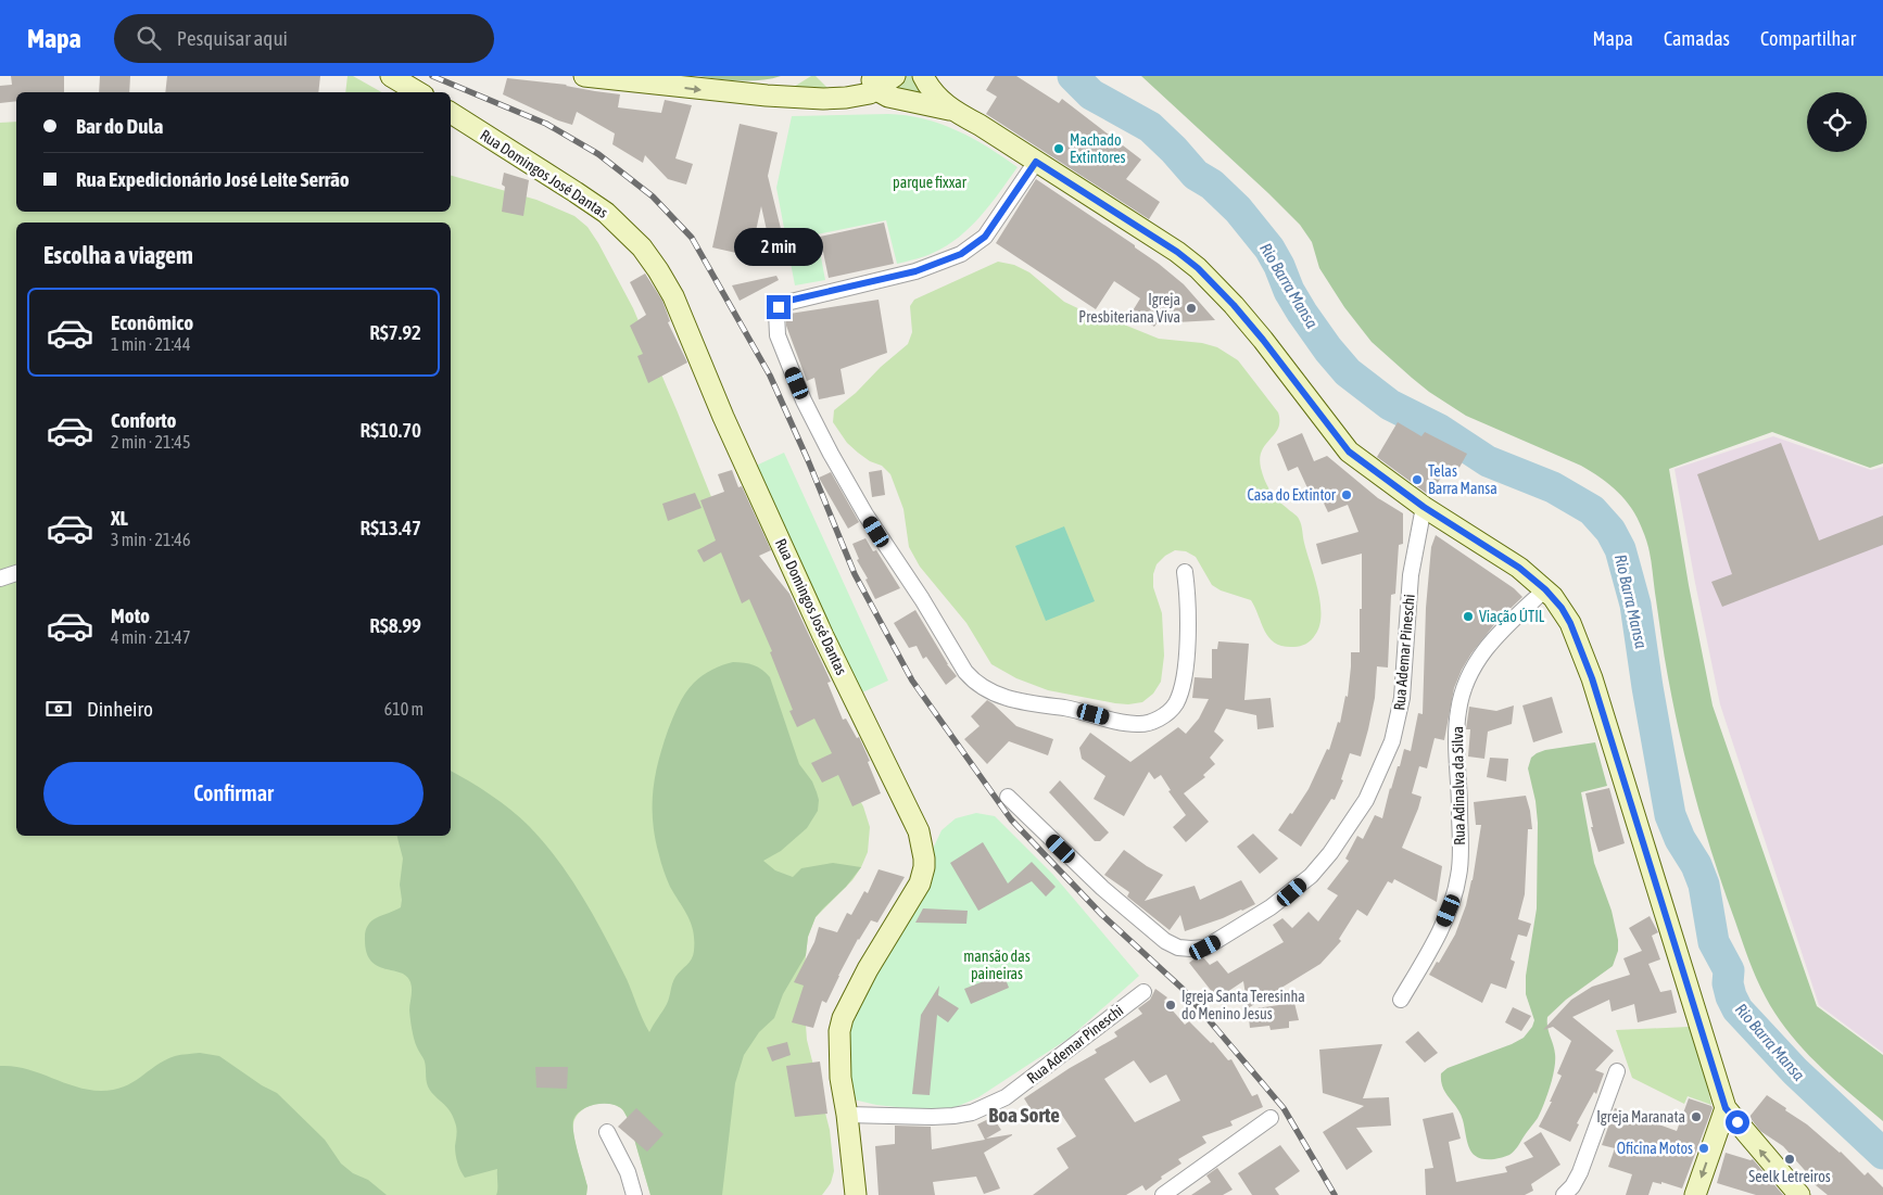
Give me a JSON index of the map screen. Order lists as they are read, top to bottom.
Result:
{
  "streets": {
    "street": ["Rua Domingos José Dantas", "Rua Ademar Pineschi", "Rua Adinalva da Silva"]
  },
  "crossings": [
    ["Rua Domingos José Dantas", "Rua Ademar Pineschi"]
  ],
  "districts": ["Boa Sorte"],
  "water": ["Rio Barra Mansa"],
  "parks": ["parque fixxar", "mansão das paineiras"],
  "places": [
    "Machado Extintores",
    "Igreja Presbiteriana Viva",
    "Telas Barra Mansa",
    "Casa do Extintor",
    "Viação ÚTIL",
    "Igreja Santa Teresinha do Menino Jesus",
    "Igreja Maranata",
    "Oficina Motos",
    "Seelk Letreiros"
  ],
  "page": {
    "header": "Mapa",
    "search": "Pesquisar aqui",
    "nav": ["Mapa", "Camadas", "Compartilhar"],
    "banner": ["Bar do Dula", "Rua Expedicionário José Leite Serrão"],
    "heading": "Escolha a viagem",
    "bubble": "2 min",
    "list": [
      {
        "name": "Econômico",
        "note": "1 min · 21:44",
        "value": "R$7.92"
      },
      {
        "name": "Conforto",
        "note": "2 min · 21:45",
        "value": "R$10.70"
      },
      {
        "name": "XL",
        "note": "3 min · 21:46",
        "value": "R$13.47"
      },
      {
        "name": "Moto",
        "note": "4 min · 21:47",
        "value": "R$8.99"
      }
    ],
    "pay": ["Dinheiro", "610 m"],
    "buttons": "Confirmar"
  }
}
